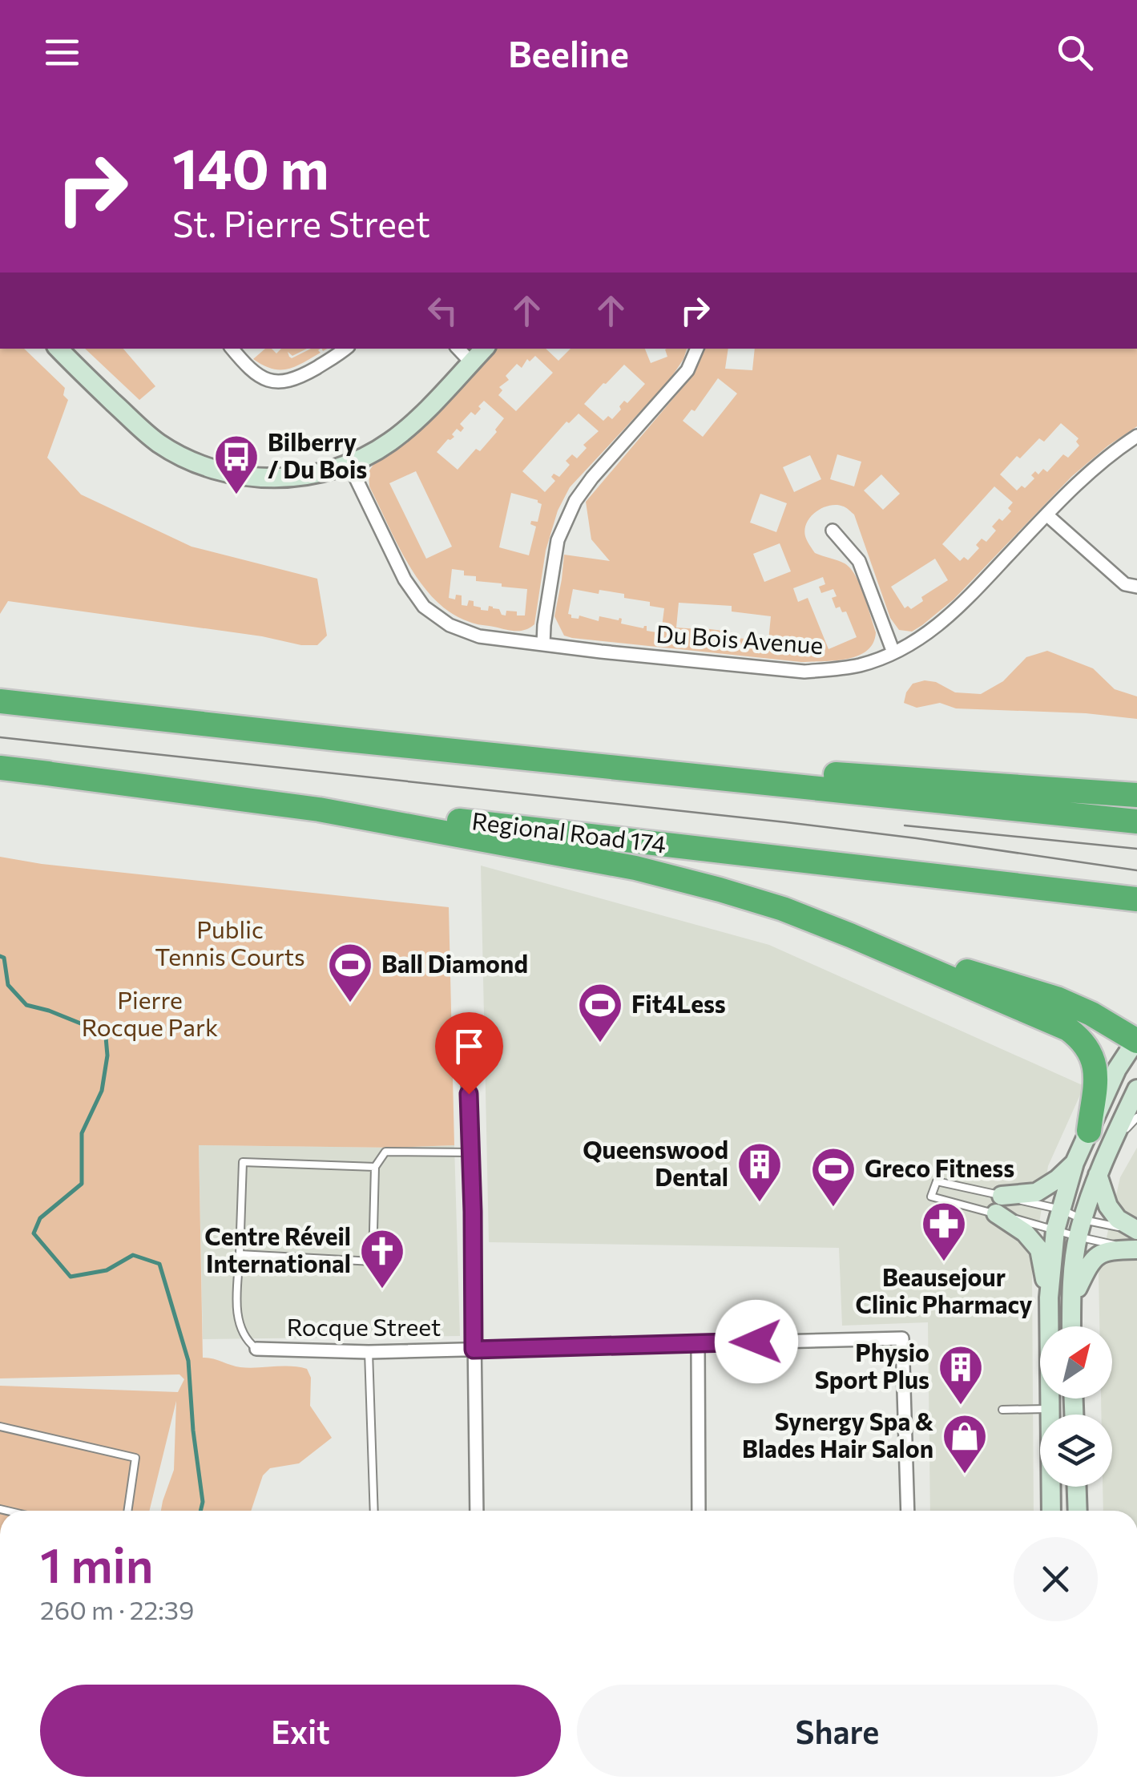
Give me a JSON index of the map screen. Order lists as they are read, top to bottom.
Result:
{
  "streets": {
    "highway": ["Regional Road 174"],
    "street": ["Du Bois Avenue", "Rocque Street"]
  },
  "parks": ["Public Tennis Courts", "Pierre Rocque Park"],
  "places": {
    "bus stop": ["Bilberry / Du Bois"],
    "sports": ["Ball Diamond", "Fit4Less", "Greco Fitness"],
    "building": ["Queenswood Dental", "Physio Sport Plus"],
    "pharmacy": ["Beausejour Clinic Pharmacy"],
    "church": ["Centre Réveil International"],
    "shop": ["Synergy Spa & Blades Hair Salon"]
  },
  "north": "top right",
  "page": {
    "header": "Beeline",
    "turn": ["140 m", "St. Pierre Street"],
    "heading": ["1 min", "260 m · 22:39"],
    "buttons": ["Exit", "Share"]
  }
}
